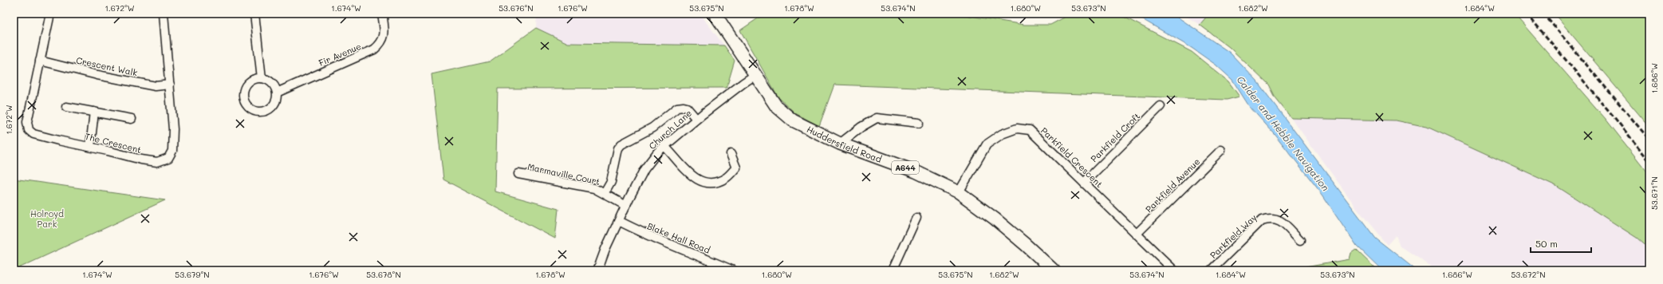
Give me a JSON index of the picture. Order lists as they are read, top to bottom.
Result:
{
  "streets": {
    "highway": ["Huddersfield Road", "A644"],
    "street": [
      "Fir Avenue",
      "Crescent Walk",
      "Church Lane",
      "Parkfield Croft",
      "The Crescent",
      "Parkfield Crescent",
      "Marmaville Court",
      "Parkfield Avenue",
      "Parkfield Way",
      "Blake Hall Road"
    ]
  },
  "crossings": [
    ["Crescent Walk", "The Crescent"],
    ["Church Lane", "Huddersfield Road"],
    ["Church Lane", "Marmaville Court"],
    ["Church Lane", "Blake Hall Road"],
    ["Parkfield Croft", "Parkfield Crescent"],
    ["Huddersfield Road", "Parkfield Crescent"],
    ["Parkfield Crescent", "Parkfield Avenue"]
  ],
  "water": ["Calder and Hebble Navigation"],
  "parks": ["Holroyd Park"],
  "scale_bar": "50 m",
  "coordinates": [
    "1.672°W",
    "1.674°W",
    "53.676°N",
    "1.676°W",
    "53.675°N",
    "1.678°W",
    "53.674°N",
    "1.680°W",
    "53.673°N",
    "1.682°W",
    "1.684°W",
    "1.686°W",
    "53.671°N",
    "53.679°N",
    "53.678°N",
    "53.672°N"
  ]
}
